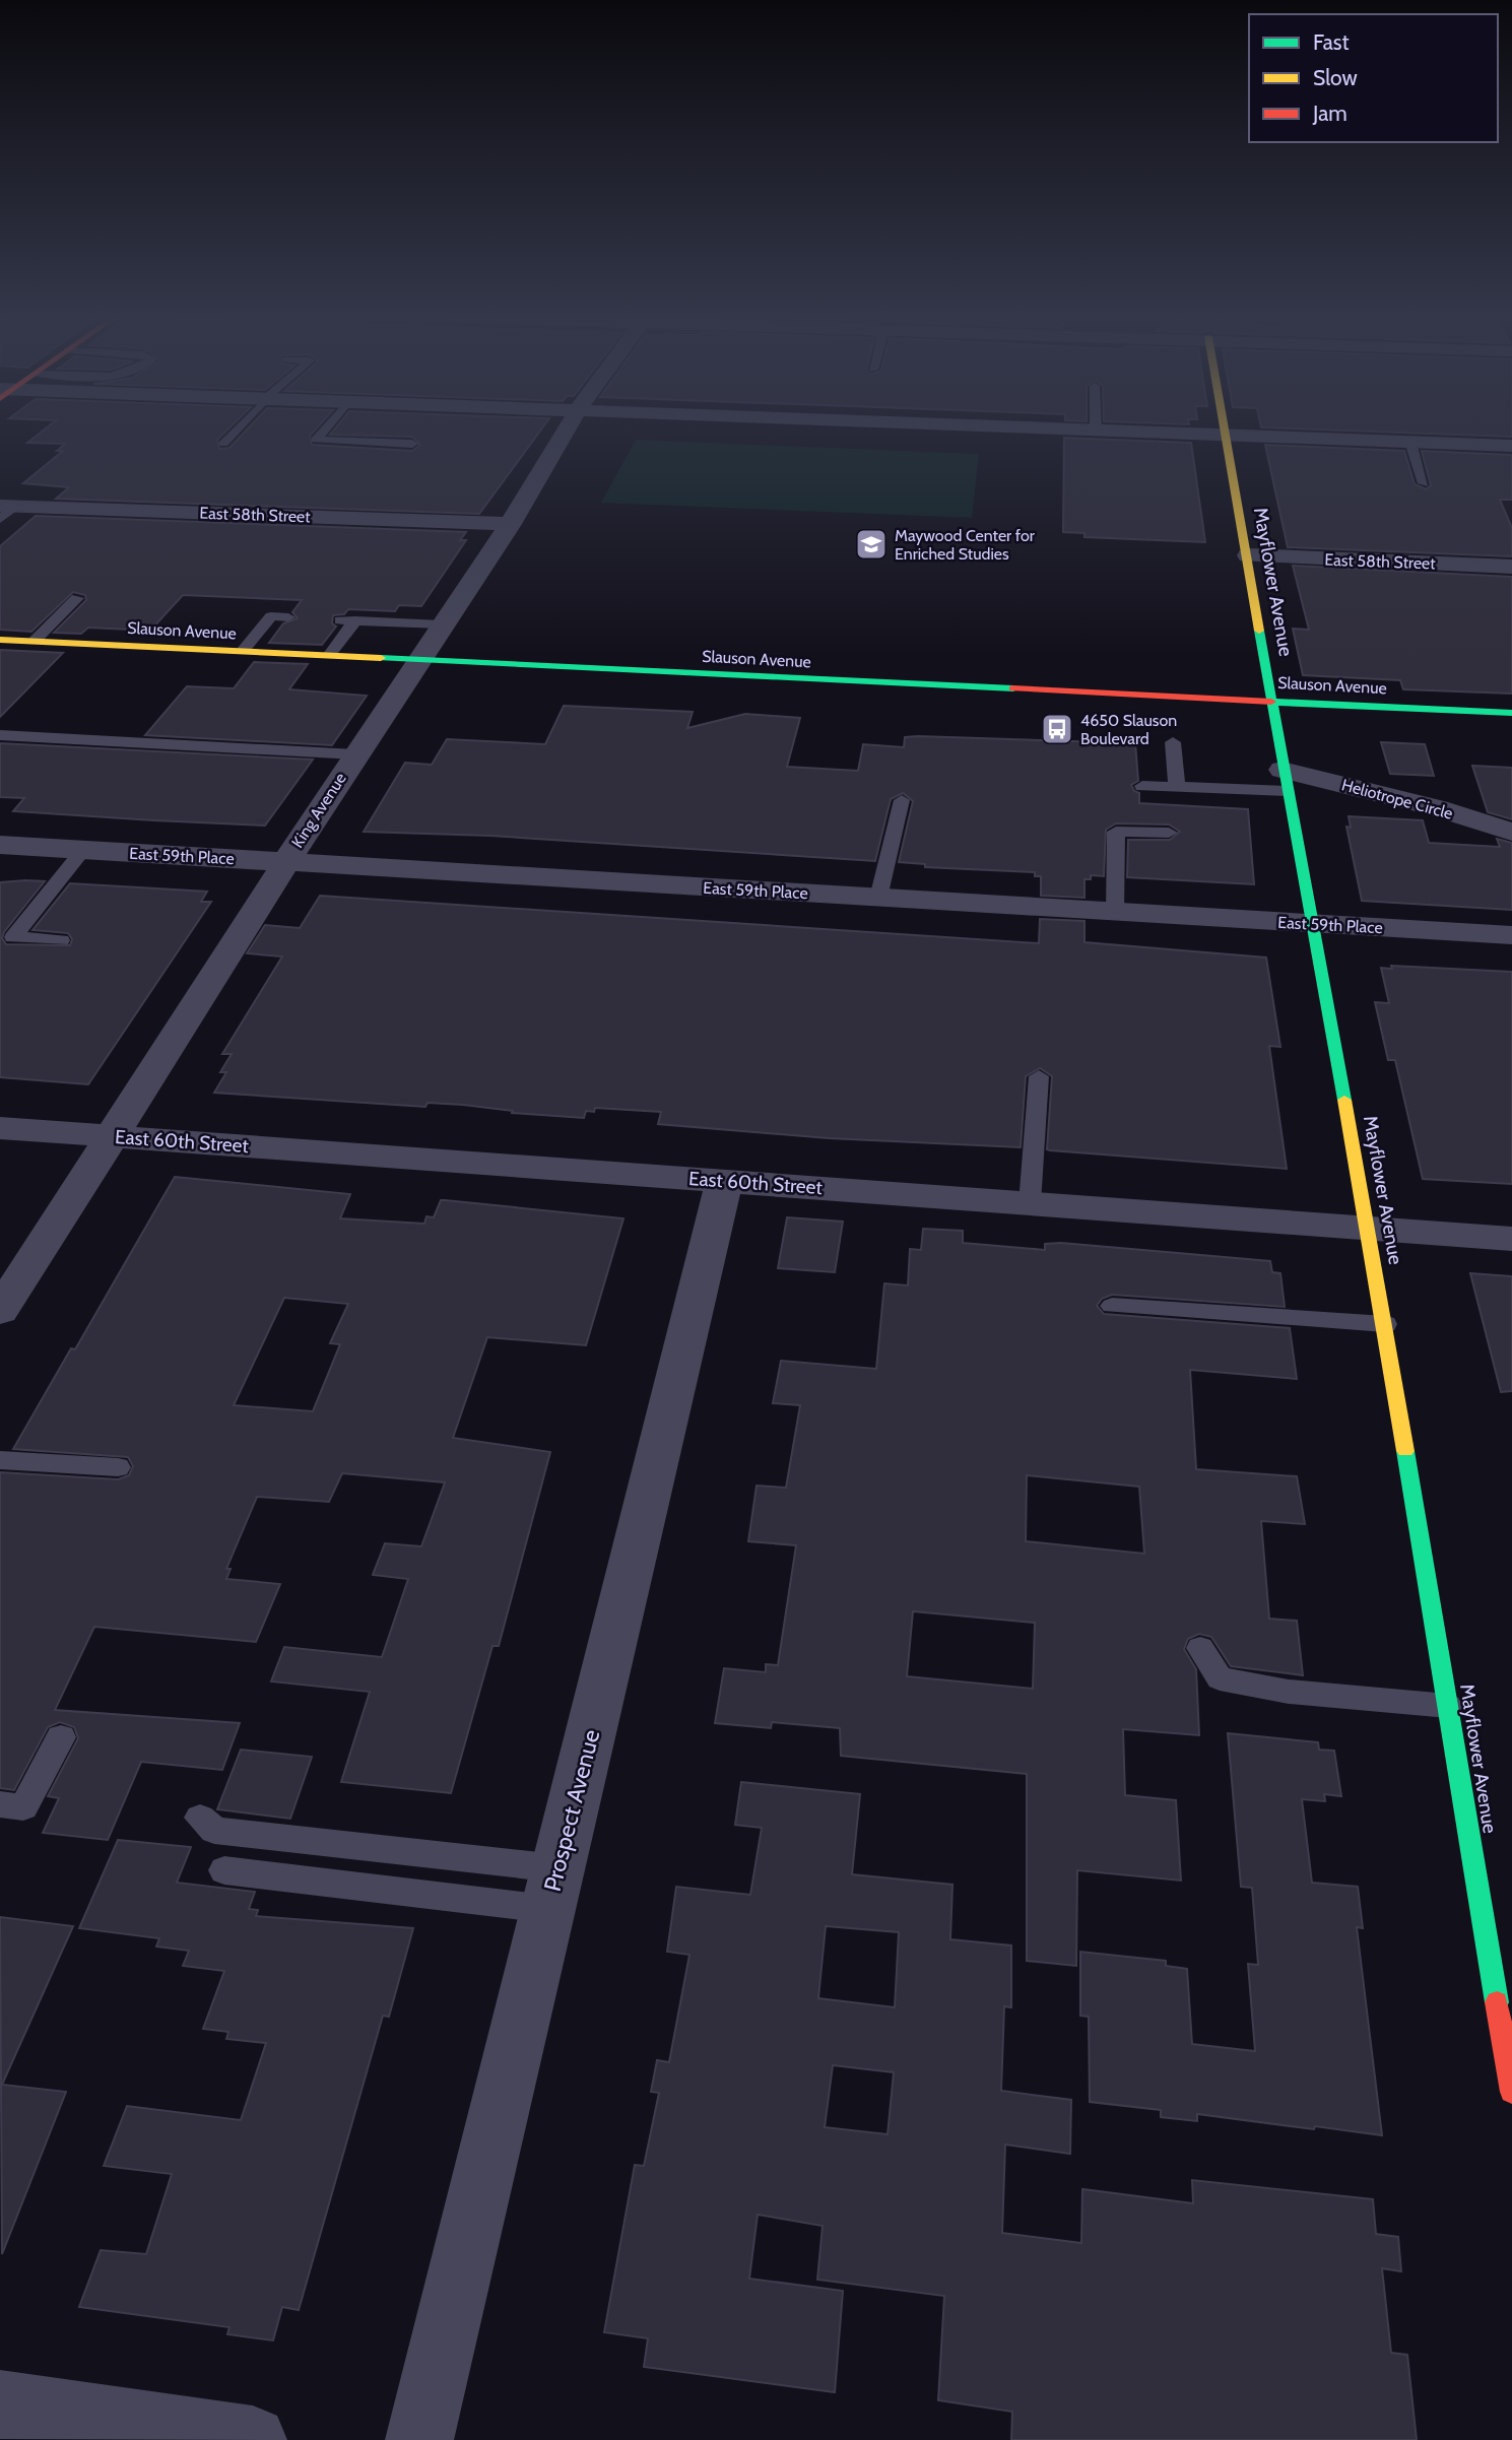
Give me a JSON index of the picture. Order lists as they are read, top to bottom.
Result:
{
  "streets": {
    "street": [
      "East 58th Street",
      "Mayflower Avenue",
      "Slauson Avenue",
      "Heliotrope Circle",
      "King Avenue",
      "East 59th Place",
      "East 60th Street",
      "Prospect Avenue"
    ]
  },
  "crossings": [
    ["East 58th Street", "Mayflower Avenue"],
    ["East 58th Street", "King Avenue"],
    ["Mayflower Avenue", "Slauson Avenue"],
    ["Mayflower Avenue", "Heliotrope Circle"],
    ["Mayflower Avenue", "East 59th Place"],
    ["Mayflower Avenue", "East 60th Street"],
    ["Slauson Avenue", "King Avenue"],
    ["King Avenue", "East 59th Place"],
    ["King Avenue", "East 60th Street"],
    ["East 60th Street", "Prospect Avenue"]
  ],
  "places": {
    "school or university": ["Maywood Center for Enriched Studies"],
    "bus stop": ["4650 Slauson Boulevard"]
  },
  "legend": ["Fast", "Slow", "Jam"]
}
